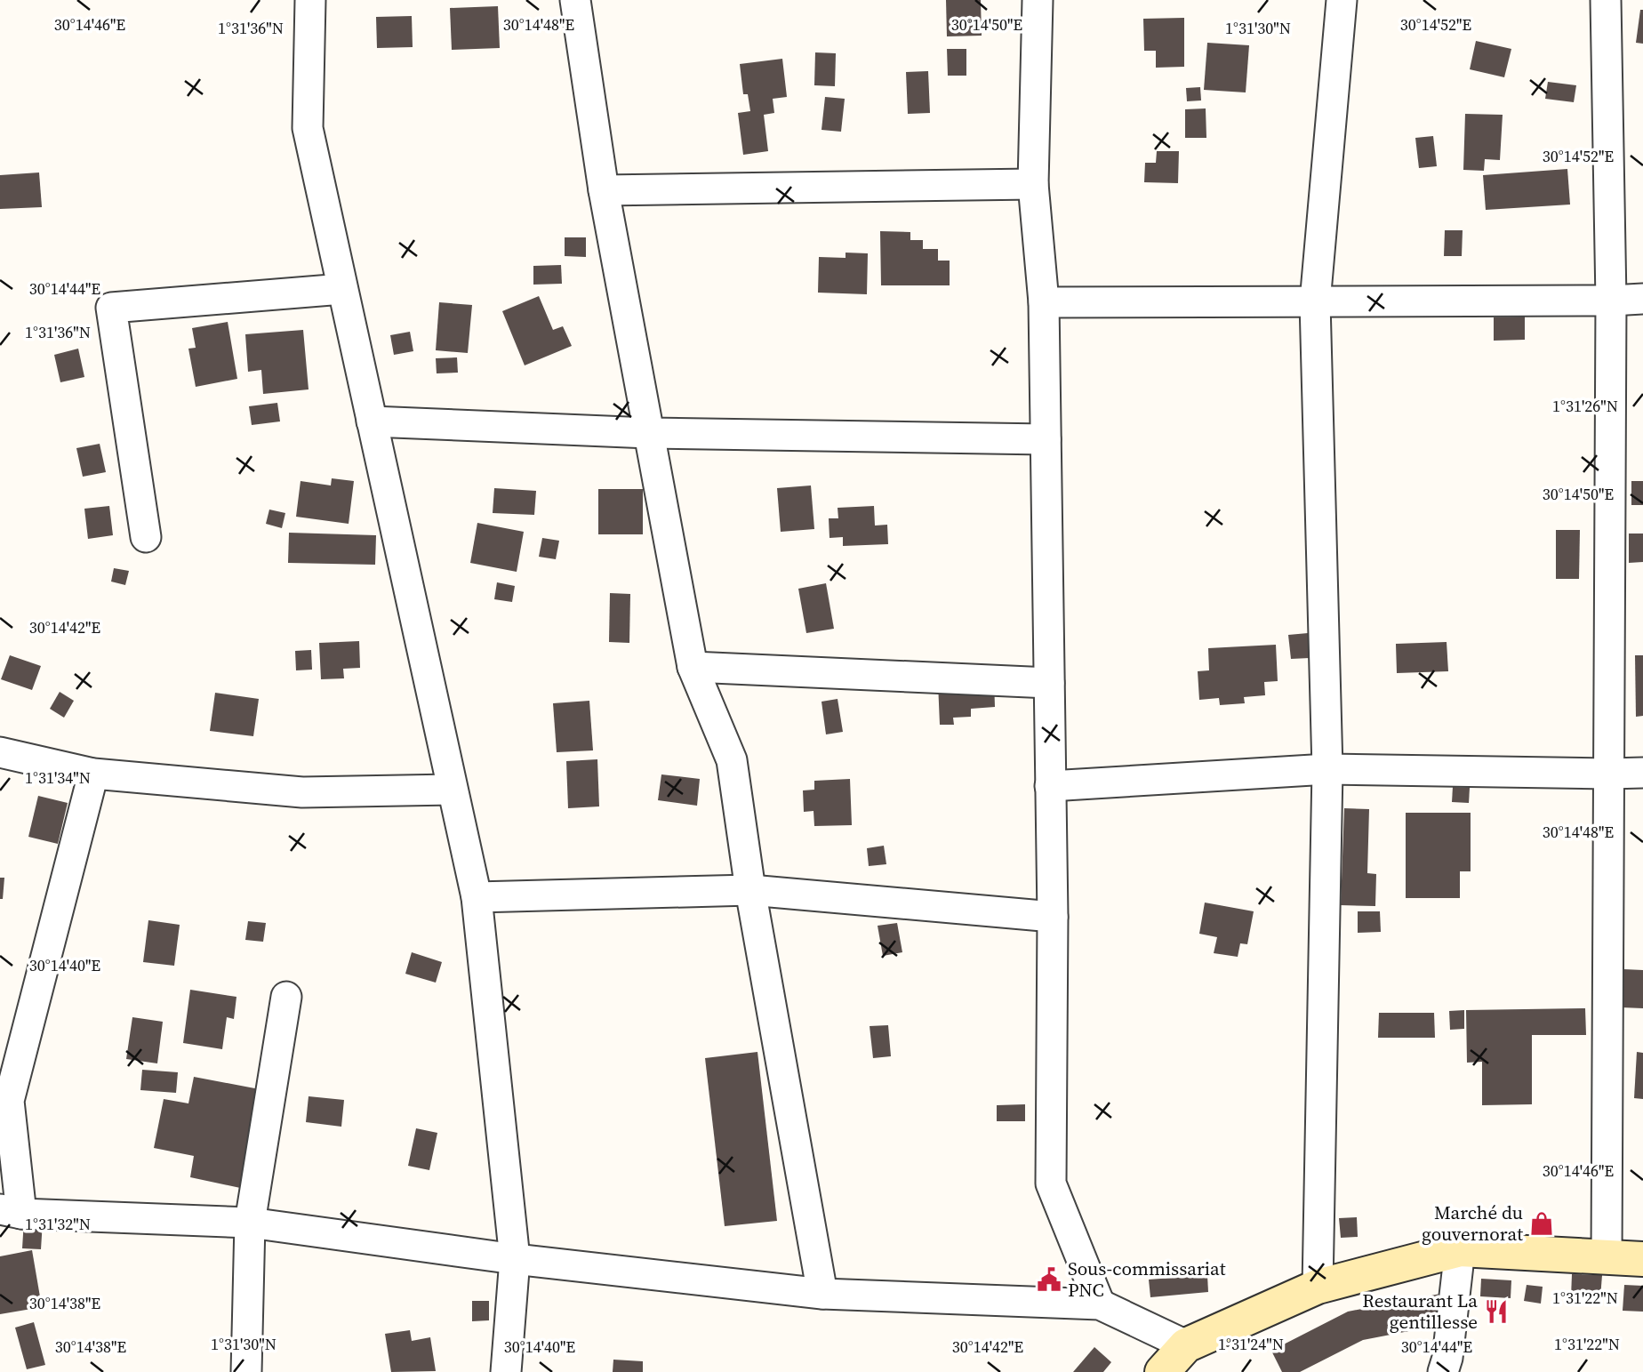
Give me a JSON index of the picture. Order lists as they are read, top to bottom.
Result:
{
  "places": {
    "shop": ["Marché du gouvernorat"],
    "public building": ["Sous-commissariat PNC"],
    "restaurant": ["Restaurant La gentillesse"]
  },
  "coordinates": [
    "30°14'46\"E",
    "30°14'48\"E",
    "30°14'50\"E",
    "30°14'52\"E",
    "1°31'36\"N",
    "1°31'30\"N",
    "30°14'44\"E",
    "1°31'26\"N",
    "30°14'42\"E",
    "1°31'34\"N",
    "30°14'40\"E",
    "1°31'32\"N",
    "1°31'22\"N",
    "30°14'38\"E",
    "1°31'24\"N"
  ]
}
